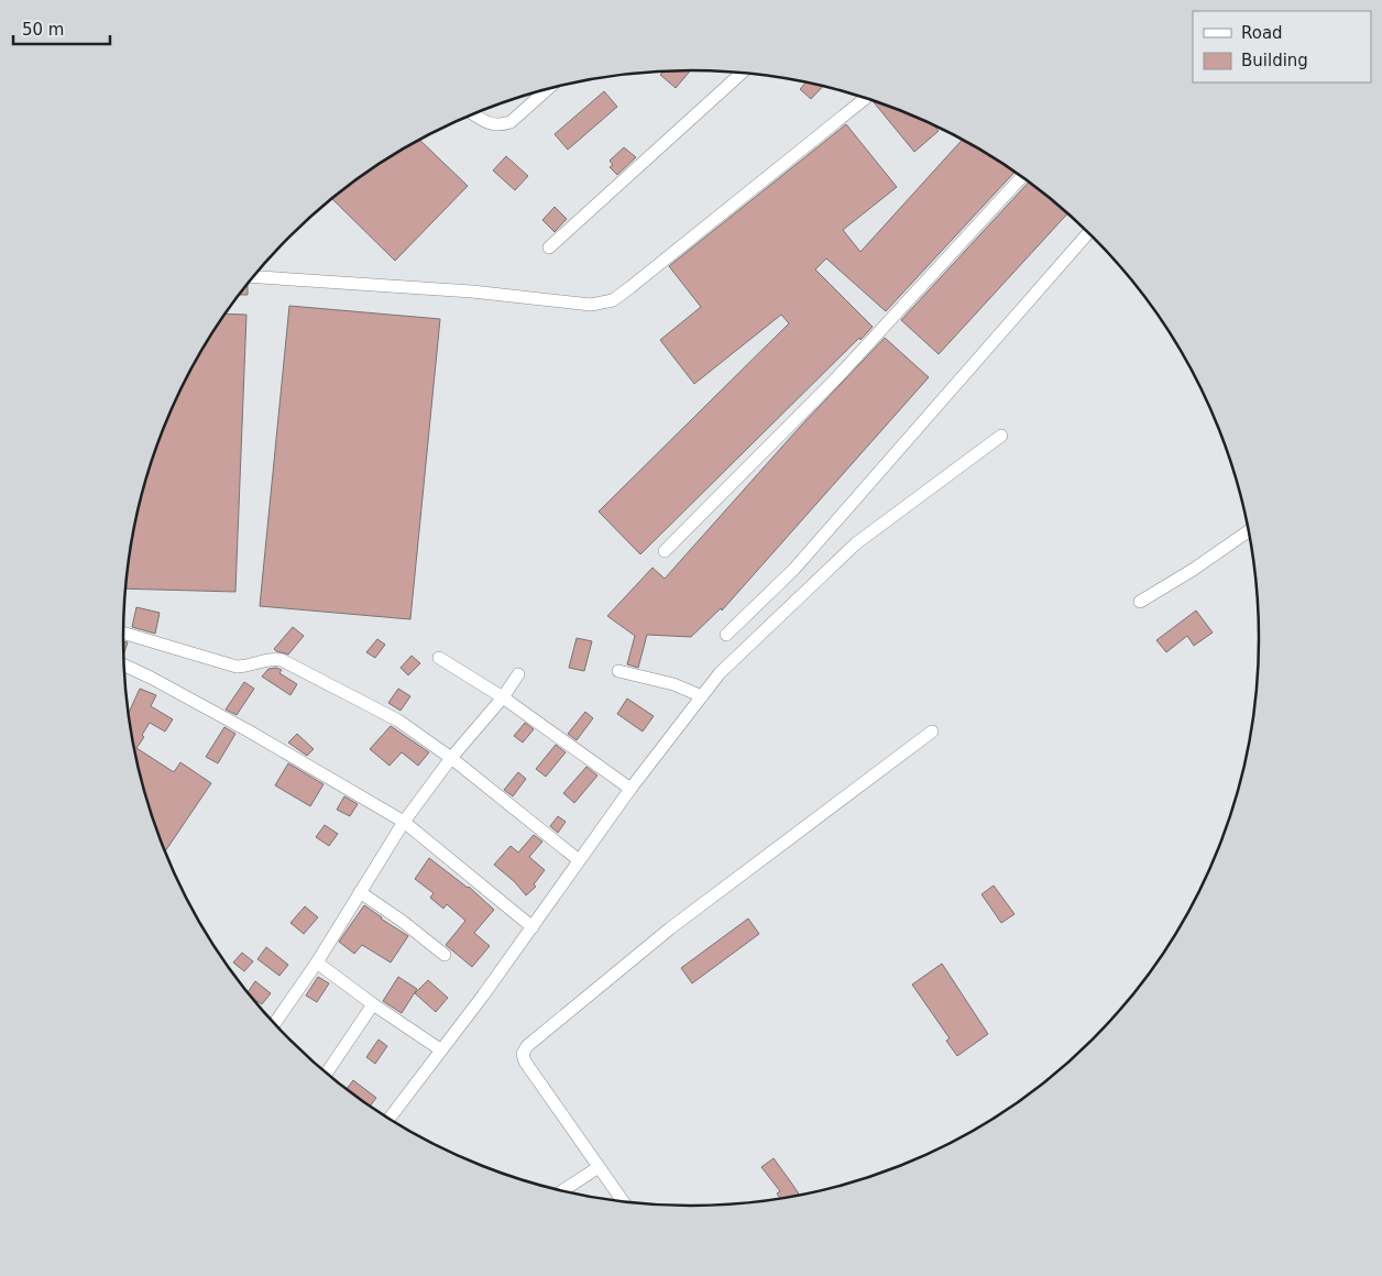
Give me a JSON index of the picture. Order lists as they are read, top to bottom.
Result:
{
  "legend": ["Road", "Building"],
  "scale_bar": "50 m"
}
